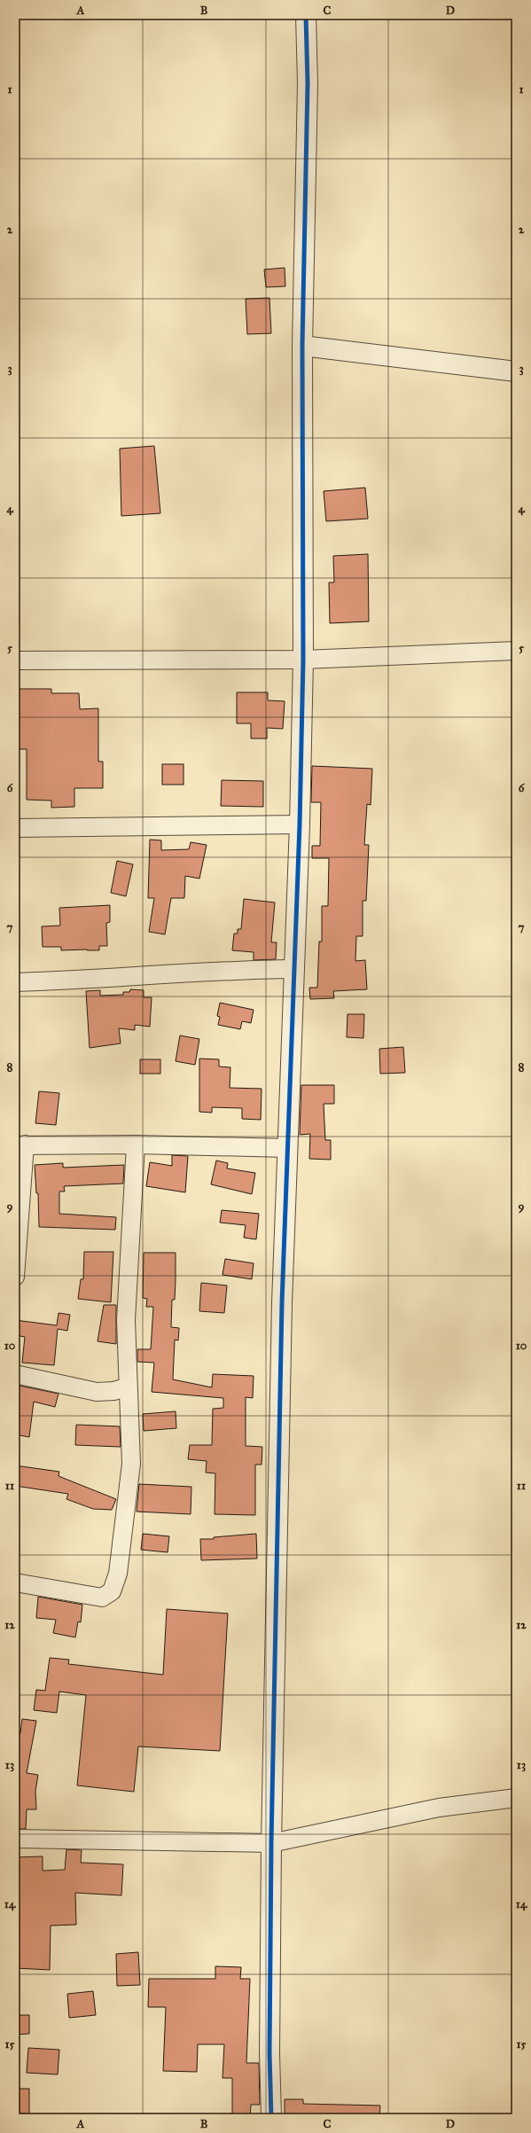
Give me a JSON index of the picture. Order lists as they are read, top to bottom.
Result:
{
  "grid": {
    "columns": [
      "A",
      "B",
      "C",
      "D"
    ],
    "rows": [
      "1",
      "2",
      "3",
      "4",
      "5",
      "6",
      "7",
      "8",
      "9",
      "10",
      "11",
      "12",
      "13",
      "14",
      "15"
    ]
  }
}
